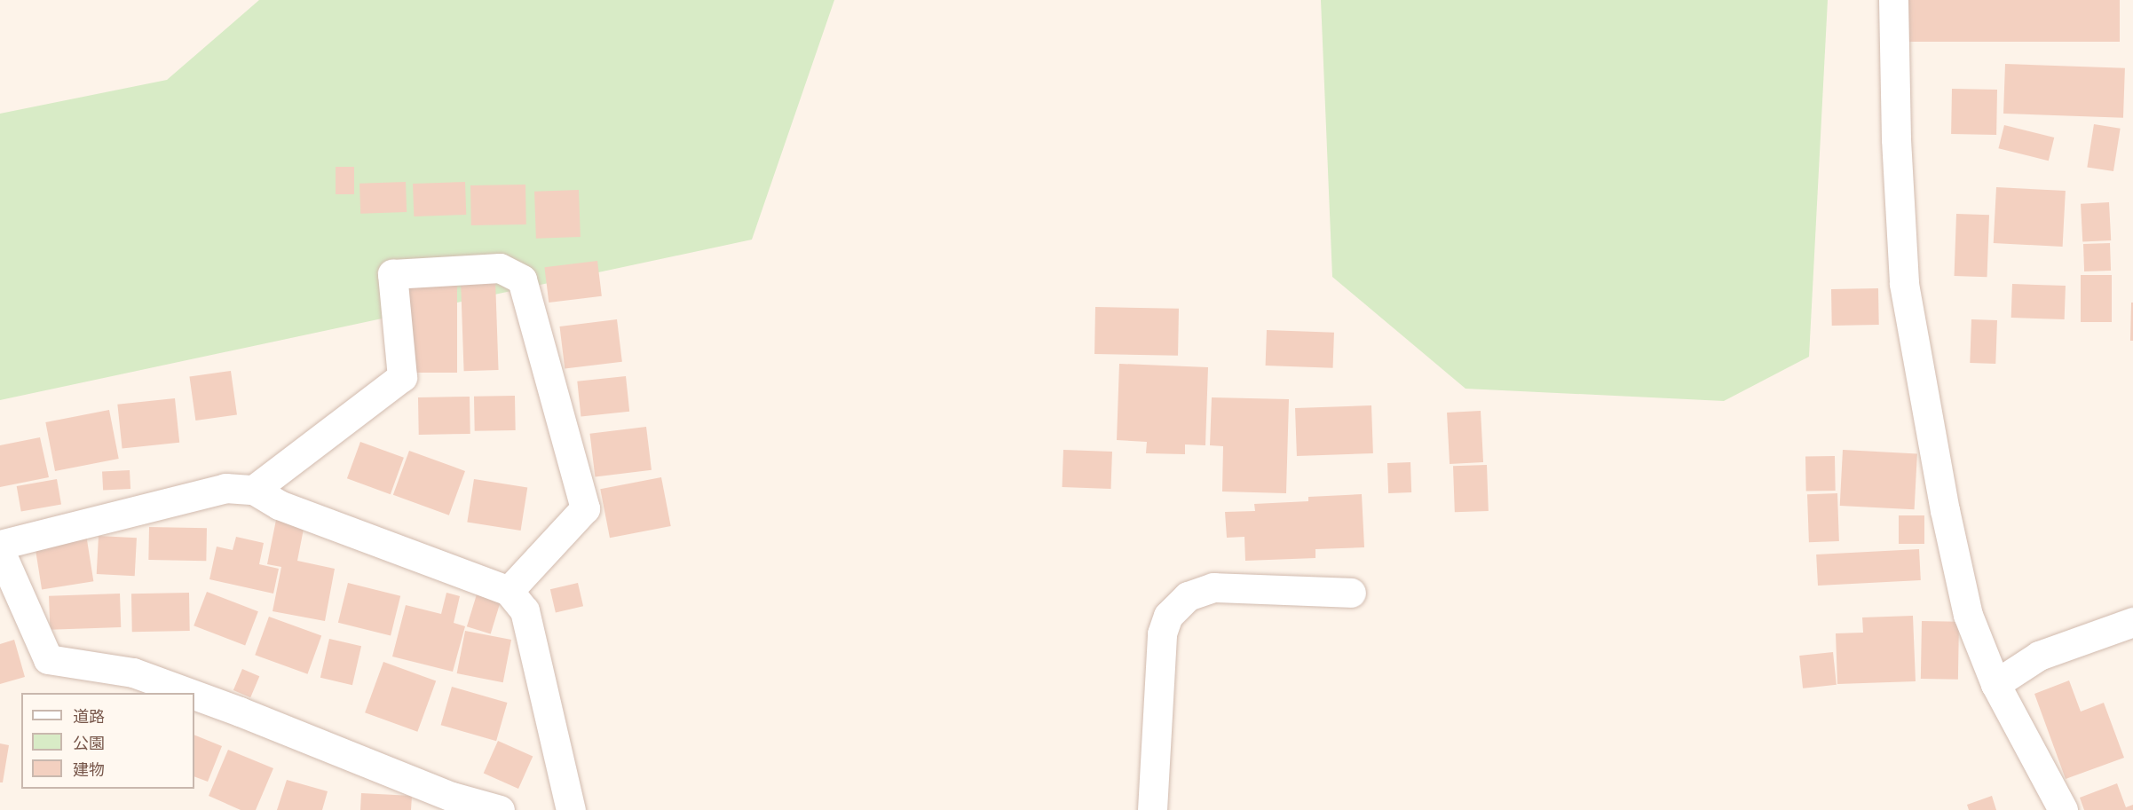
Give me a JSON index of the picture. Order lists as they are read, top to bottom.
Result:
{
  "legend": ["道路", "公園", "建物"]
}
